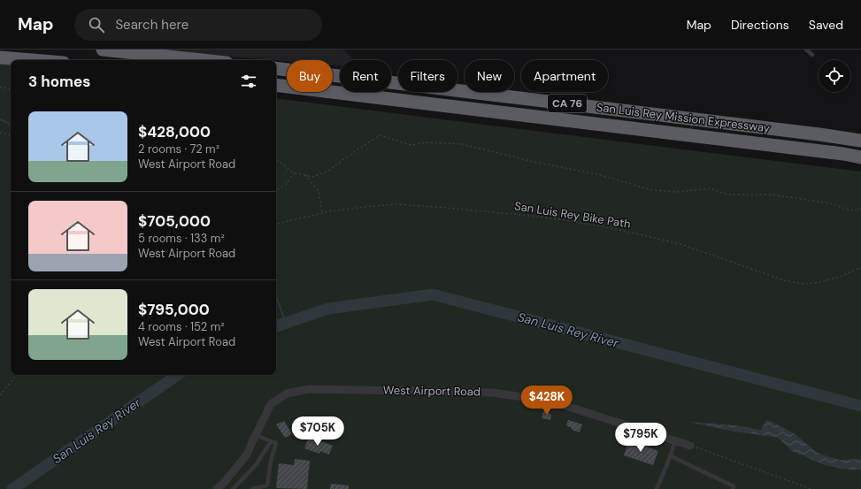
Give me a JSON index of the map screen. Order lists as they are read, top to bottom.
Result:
{
  "streets": {
    "highway": ["CA 76", "San Luis Rey Mission Expressway"],
    "street": ["West Airport Road"],
    "path": ["San Luis Rey Bike Path"]
  },
  "water": ["San Luis Rey River"],
  "page": {
    "header": "Map",
    "search": "Search here",
    "nav": ["Map", "Directions", "Saved"],
    "chip": [
      "Buy",
      "Rent",
      "Filters",
      "New",
      "Apartment"
    ],
    "heading": "3 homes",
    "list": [
      {
        "name": "$428,000",
        "note": "2 rooms · 72 m² · West Airport Road"
      },
      {
        "name": "$705,000",
        "note": "5 rooms · 133 m² · West Airport Road"
      },
      {
        "name": "$795,000",
        "note": "4 rooms · 152 m² · West Airport Road"
      }
    ],
    "price": ["$428K", "$705K", "$795K"]
  }
}
